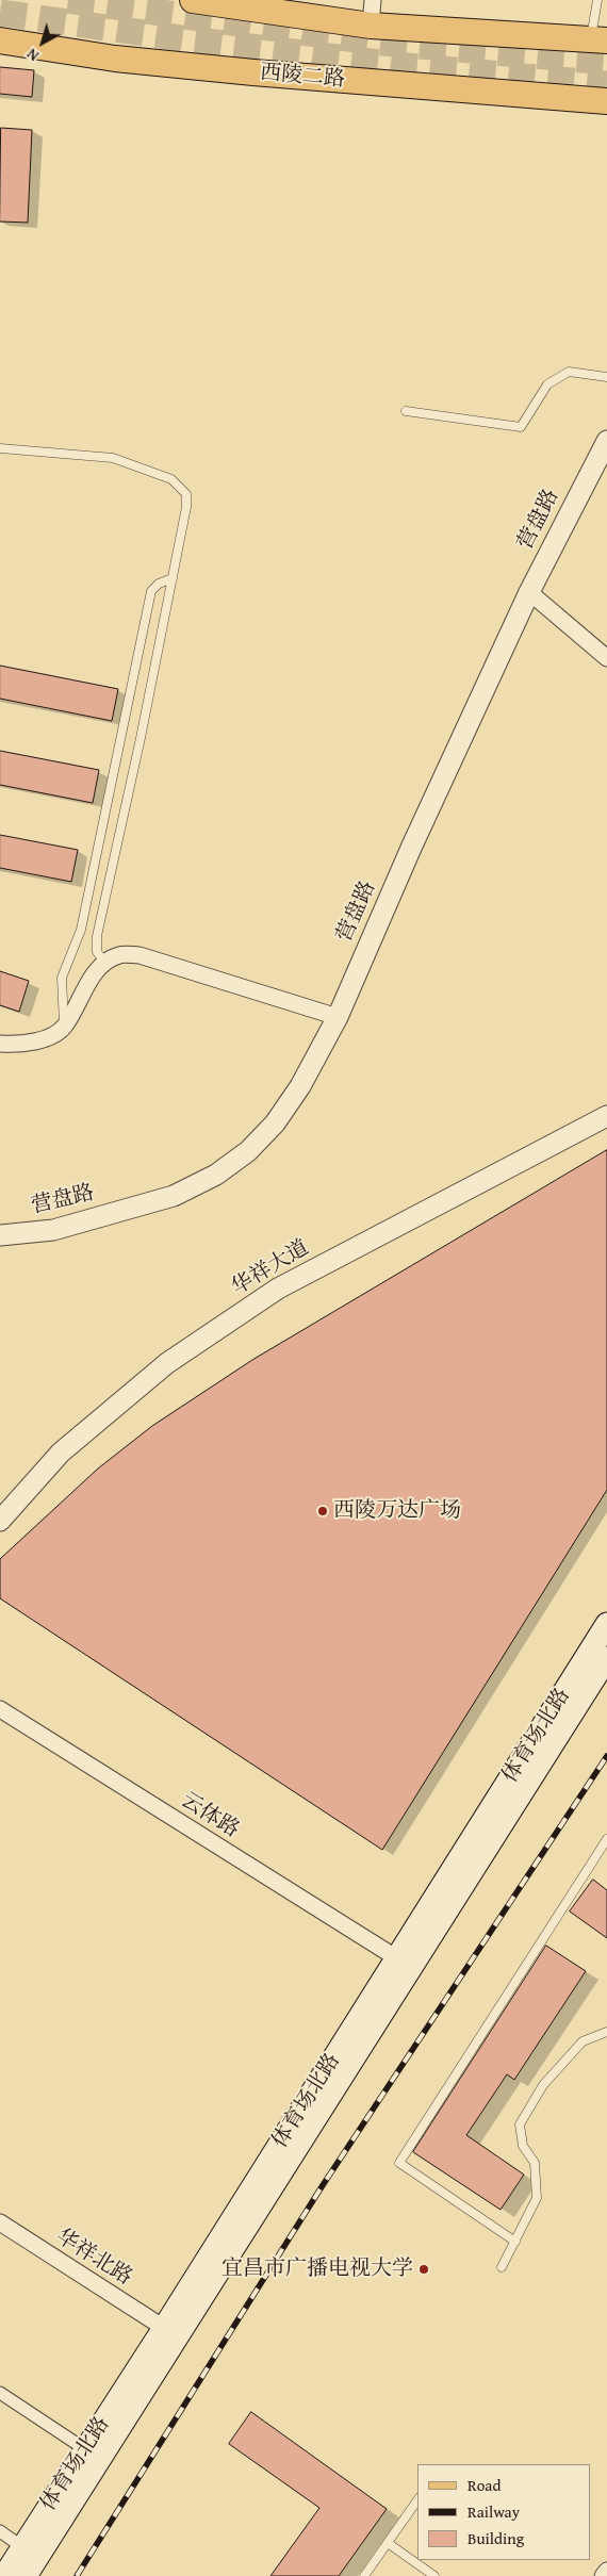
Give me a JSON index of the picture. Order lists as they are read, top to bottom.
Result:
{
  "streets": {
    "main road": ["西陵二路", "体育场北路"],
    "street": [
      "营盘路",
      "华祥大道",
      "云体路",
      "华祥北路"
    ]
  },
  "crossings": [
    ["体育场北路", "云体路"],
    ["体育场北路", "华祥北路"]
  ],
  "places": ["西陵万达广场", "宜昌市广播电视大学"],
  "legend": ["Road", "Railway", "Building"],
  "north": "bottom left"
}
